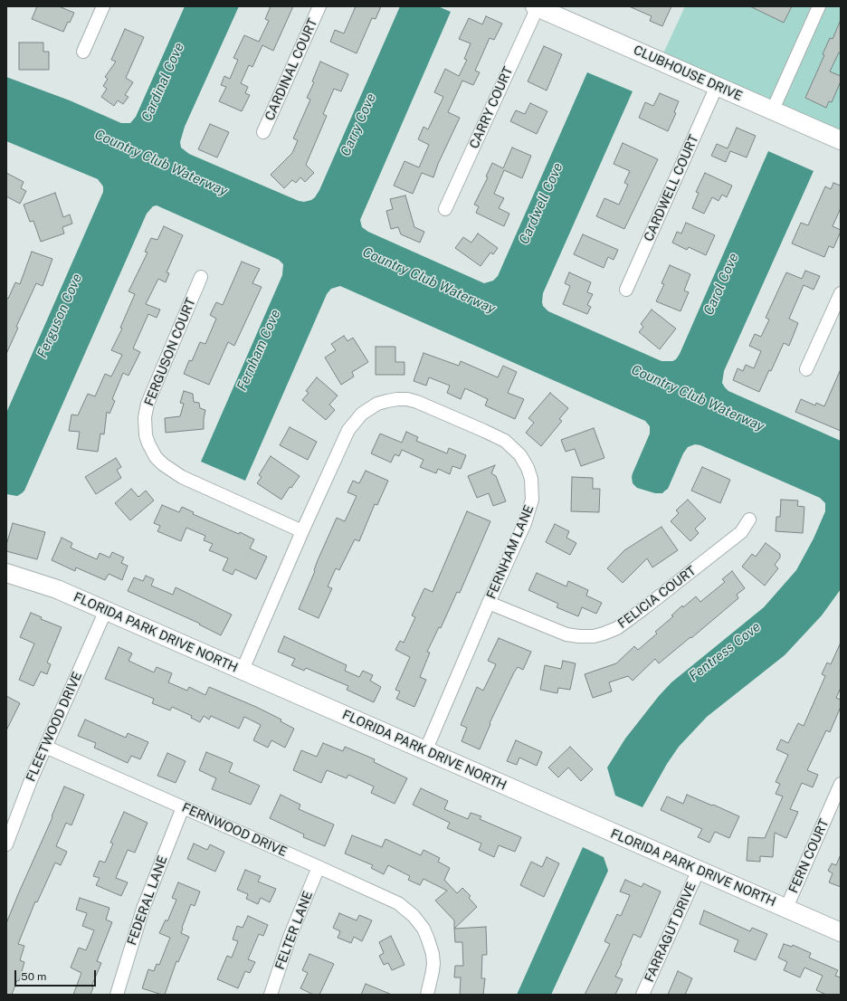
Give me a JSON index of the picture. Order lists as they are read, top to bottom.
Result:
{
  "streets": {
    "street": [
      "CARDINAL COURT",
      "CLUBHOUSE DRIVE",
      "CARRY COURT",
      "CARDWELL COURT",
      "FERGUSON COURT",
      "FERNHAM LANE",
      "FELICIA COURT",
      "FLORIDA PARK DRIVE NORTH",
      "FLEETWOOD DRIVE",
      "FERNWOOD DRIVE",
      "FERN COURT",
      "FEDERAL LANE",
      "FELTER LANE",
      "FARRAGUT DRIVE"
    ]
  },
  "crossings": [
    ["CLUBHOUSE DRIVE", "CARRY COURT"],
    ["CLUBHOUSE DRIVE", "CARDWELL COURT"],
    ["FERGUSON COURT", "FERNHAM LANE"],
    ["FERNHAM LANE", "FELICIA COURT"],
    ["FERNHAM LANE", "FLORIDA PARK DRIVE NORTH"],
    ["FLORIDA PARK DRIVE NORTH", "FLEETWOOD DRIVE"],
    ["FLORIDA PARK DRIVE NORTH", "FERN COURT"],
    ["FLORIDA PARK DRIVE NORTH", "FARRAGUT DRIVE"],
    ["FLEETWOOD DRIVE", "FERNWOOD DRIVE"],
    ["FERNWOOD DRIVE", "FEDERAL LANE"],
    ["FERNWOOD DRIVE", "FELTER LANE"]
  ],
  "water": [
    "Cardinal Cove",
    "Carry Cove",
    "Country Club Waterway",
    "Cardwell Cove",
    "Carol Cove",
    "Ferguson Cove",
    "Fernham Cove",
    "Fentress Cove"
  ],
  "scale_bar": "50 m"
}
